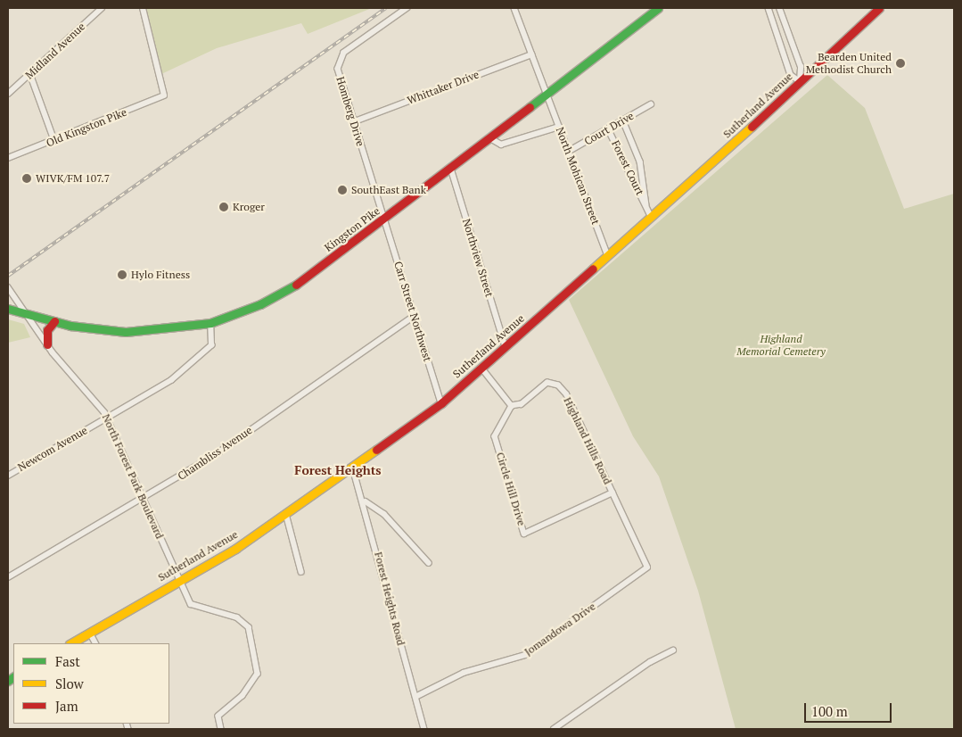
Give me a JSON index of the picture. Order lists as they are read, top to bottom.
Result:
{
  "streets": {
    "street": [
      "Midland Avenue",
      "Whittaker Drive",
      "Sutherland Avenue",
      "Homberg Drive",
      "Old Kingston Pike",
      "Court Drive",
      "Forest Court",
      "North Mohican Street",
      "Kingston Pike",
      "Northview Street",
      "Carr Street Northwest",
      "Highland Hills Road",
      "Newcom Avenue",
      "Chambliss Avenue",
      "North Forest Park Boulevard",
      "Circle Hill Drive",
      "Forest Heights Road",
      "Jomandowa Drive"
    ]
  },
  "crossings": [
    ["Whittaker Drive", "Homberg Drive"],
    ["Whittaker Drive", "North Mohican Street"],
    ["Sutherland Avenue", "Forest Court"],
    ["Sutherland Avenue", "North Mohican Street"],
    ["Sutherland Avenue", "Northview Street"],
    ["Sutherland Avenue", "Carr Street Northwest"],
    ["Sutherland Avenue", "North Forest Park Boulevard"],
    ["Sutherland Avenue", "Forest Heights Road"],
    ["Homberg Drive", "Kingston Pike"],
    ["Homberg Drive", "Carr Street Northwest"],
    ["Court Drive", "Forest Court"],
    ["Court Drive", "North Mohican Street"],
    ["North Mohican Street", "Kingston Pike"],
    ["Kingston Pike", "Northview Street"],
    ["Kingston Pike", "Carr Street Northwest"],
    ["Kingston Pike", "Newcom Avenue"],
    ["Kingston Pike", "North Forest Park Boulevard"],
    ["Carr Street Northwest", "Chambliss Avenue"],
    ["Highland Hills Road", "Circle Hill Drive"],
    ["Highland Hills Road", "Jomandowa Drive"],
    ["Newcom Avenue", "North Forest Park Boulevard"],
    ["Chambliss Avenue", "North Forest Park Boulevard"],
    ["Forest Heights Road", "Jomandowa Drive"]
  ],
  "districts": ["Forest Heights"],
  "parks": ["Highland Memorial Cemetery"],
  "places": [
    "Bearden United Methodist Church",
    "WIVK/FM 107.7",
    "SouthEast Bank",
    "Kroger",
    "Hylo Fitness"
  ],
  "legend": ["Fast", "Slow", "Jam"],
  "scale_bar": "100 m"
}
